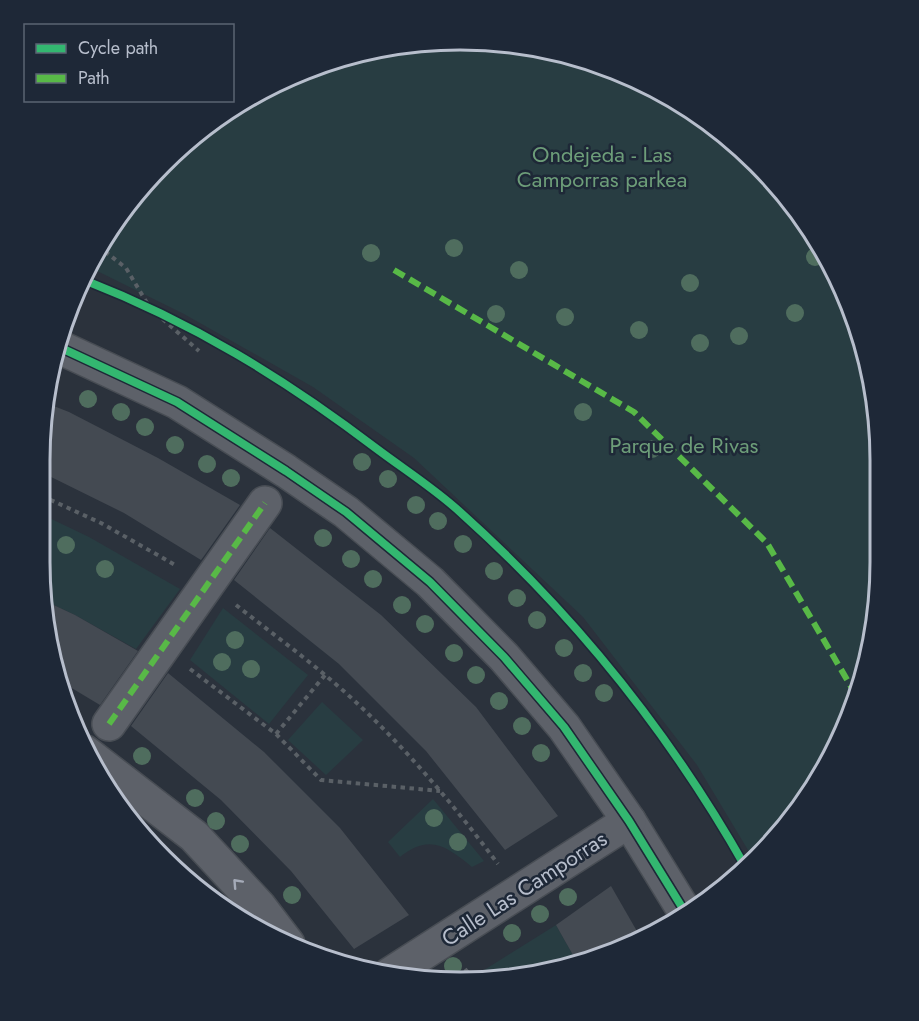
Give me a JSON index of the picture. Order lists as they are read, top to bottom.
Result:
{
  "streets": {
    "street": ["Calle Las Camporras"]
  },
  "parks": ["Ondejeda - Las Camporras parkea", "Parque de Rivas"],
  "legend": ["Cycle path", "Path"]
}
